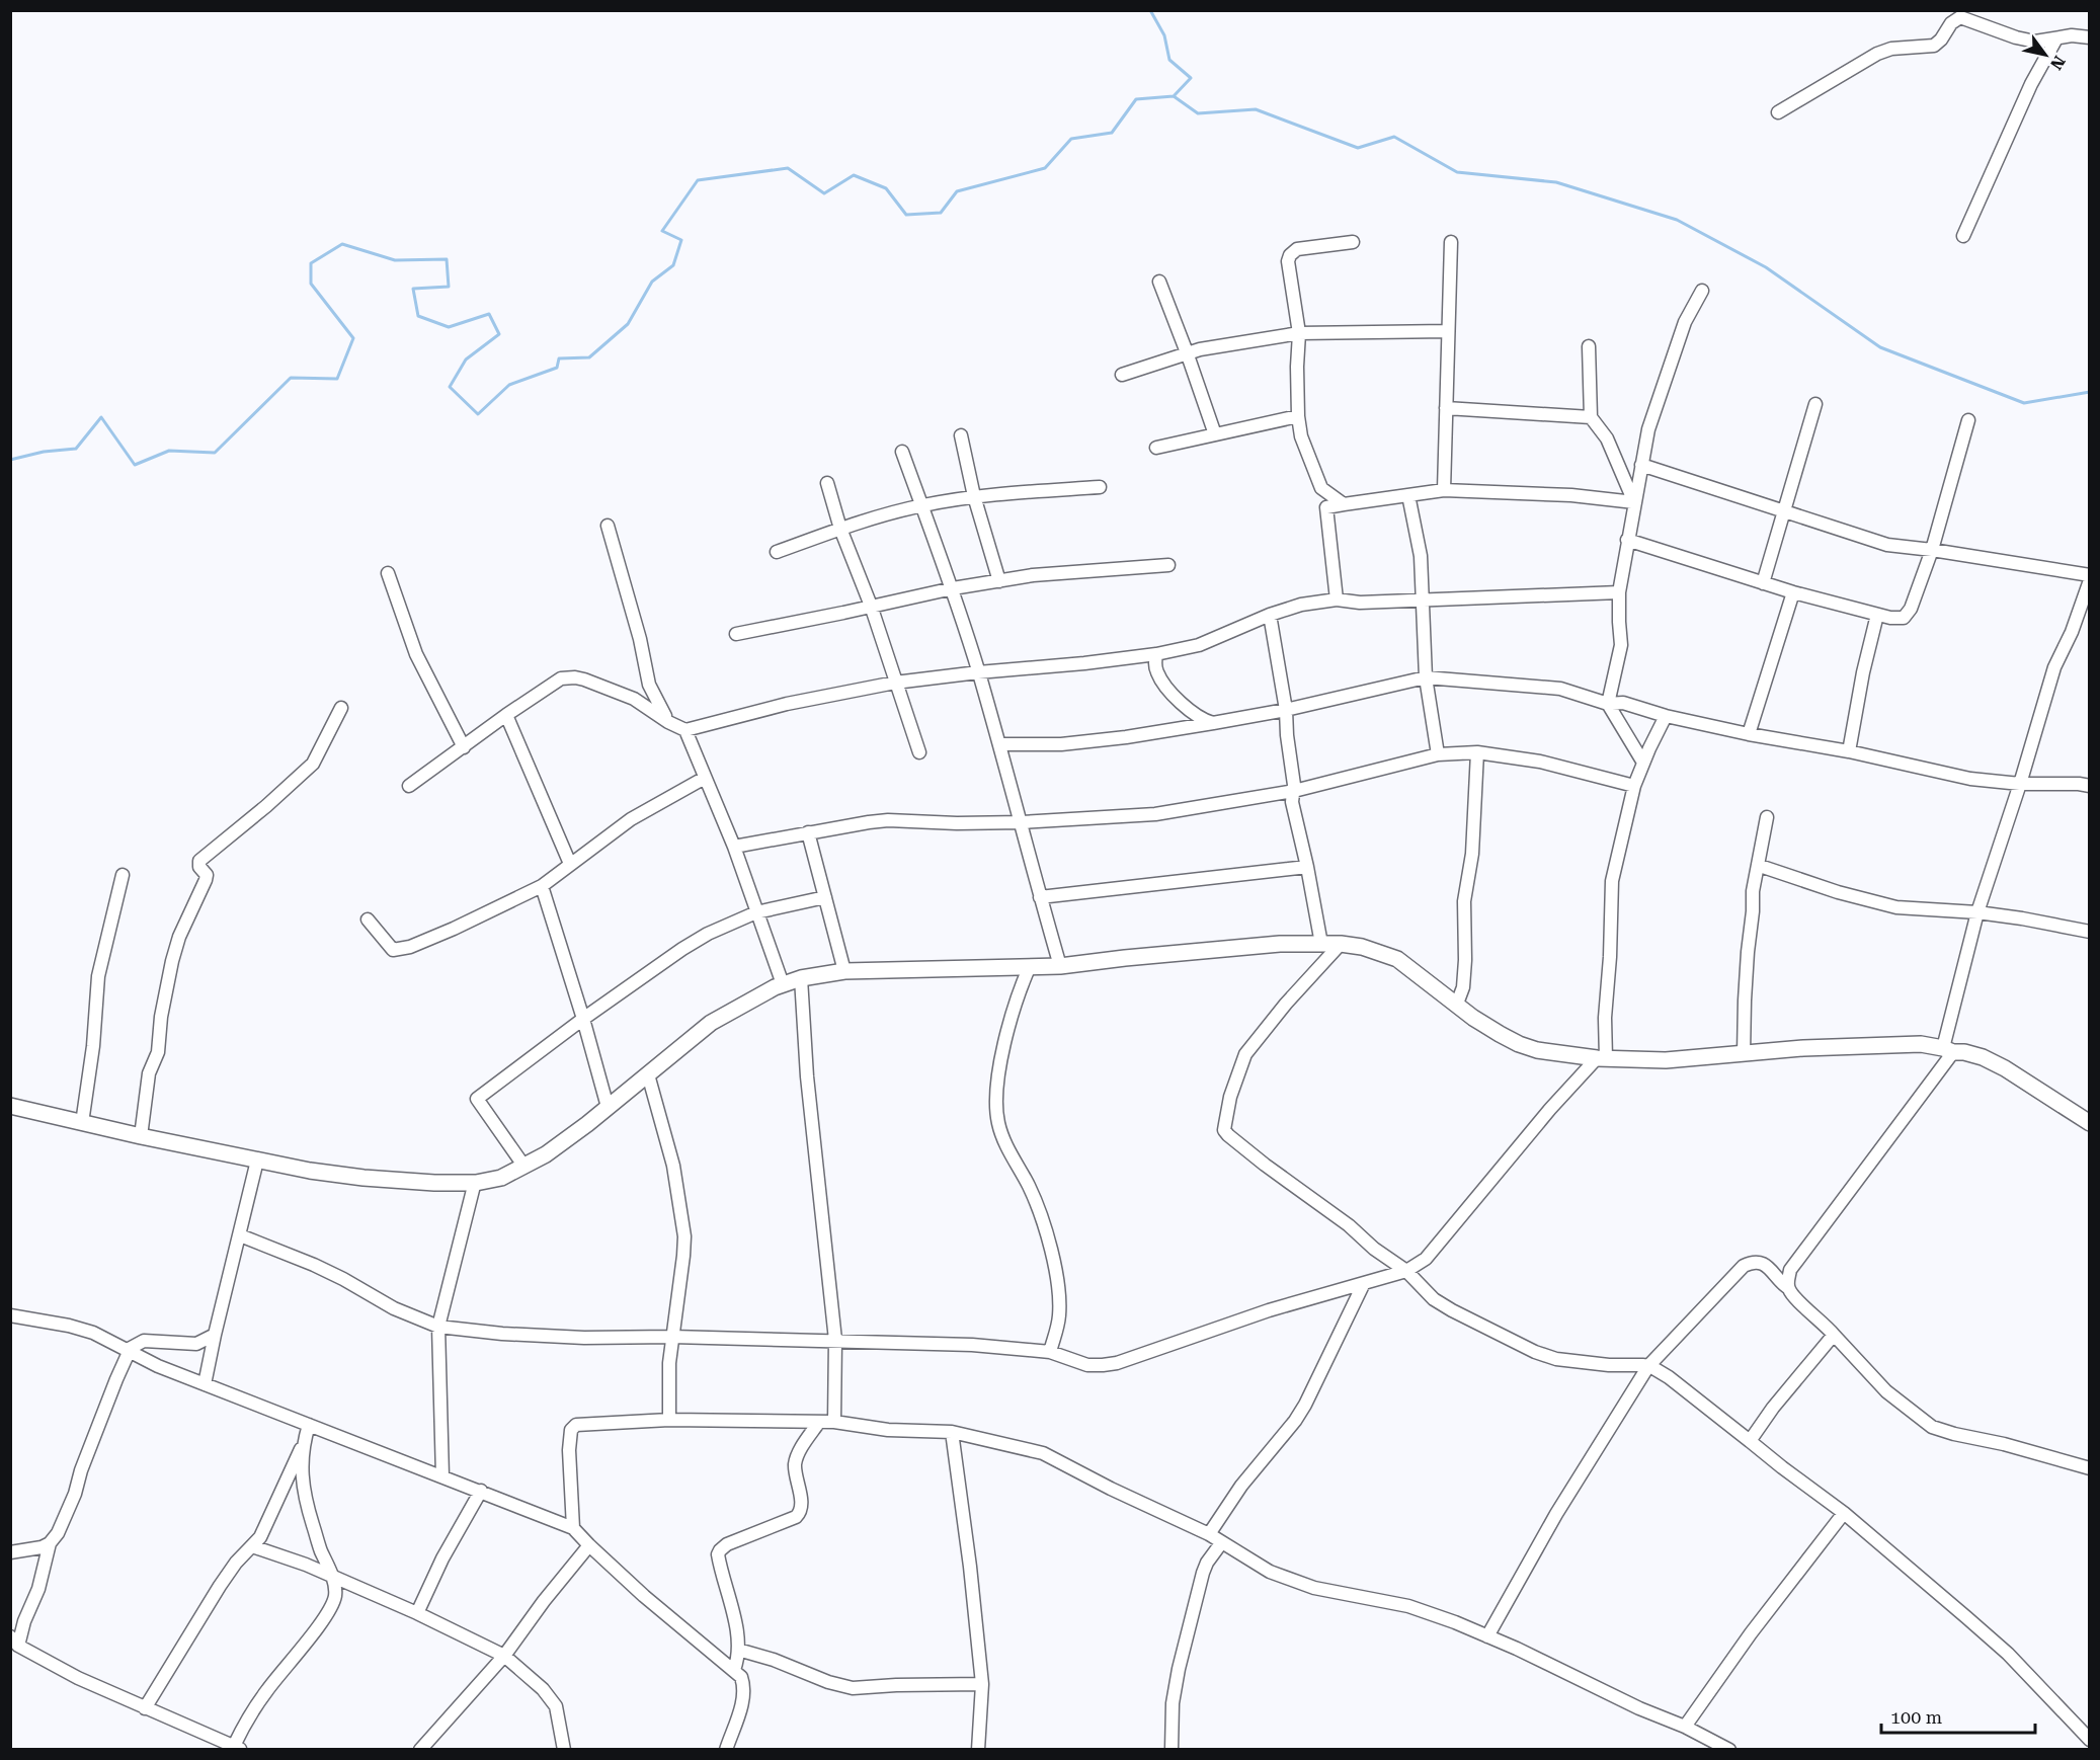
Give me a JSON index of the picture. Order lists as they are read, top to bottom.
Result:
{
  "scale_bar": "100 m",
  "north": "bottom right"
}
